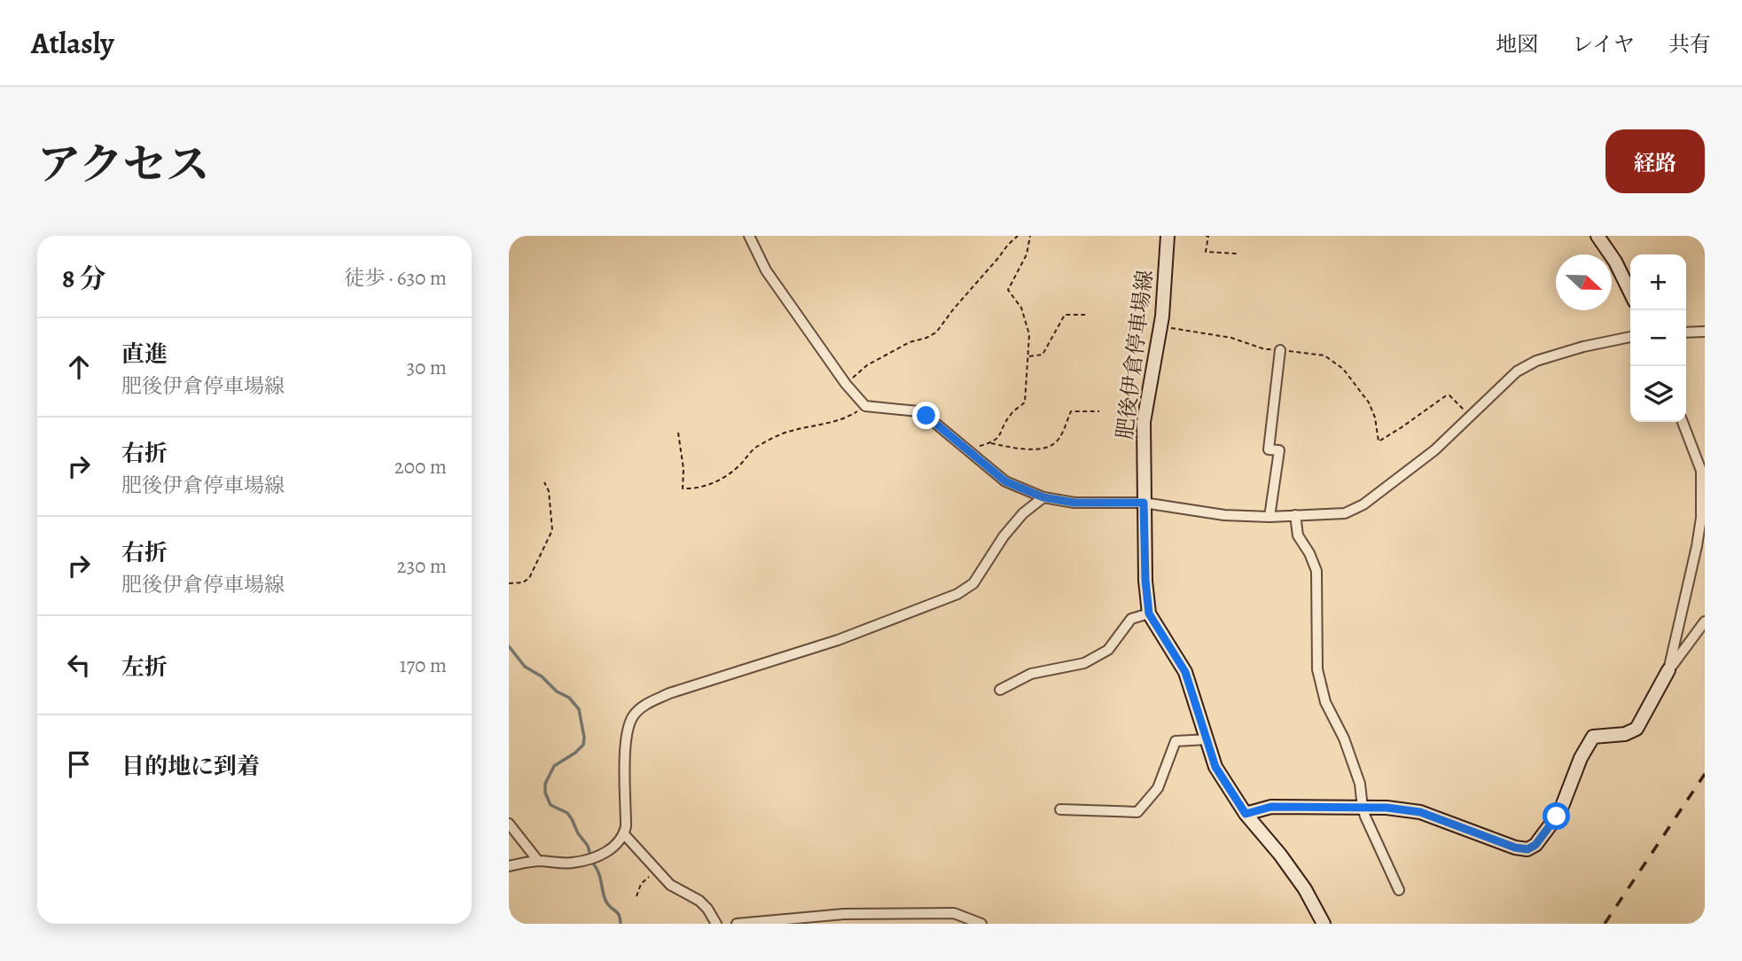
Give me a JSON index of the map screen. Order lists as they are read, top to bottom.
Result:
{
  "streets": {
    "main road": ["肥後伊倉停車場線"]
  },
  "north": "right",
  "page": {
    "header": "Atlasly",
    "nav": ["地図", "レイヤ", "共有"],
    "title": "アクセス",
    "buttons": "経路",
    "heading": ["8 分", "徒歩 · 630 m"],
    "map_buttons": ["+", "−"],
    "list": [
      ["直進", "肥後伊倉停車場線", "30 m"],
      ["右折", "肥後伊倉停車場線", "200 m"],
      ["右折", "肥後伊倉停車場線", "230 m"],
      ["左折", "170 m"],
      "目的地に到着"
    ]
  }
}
